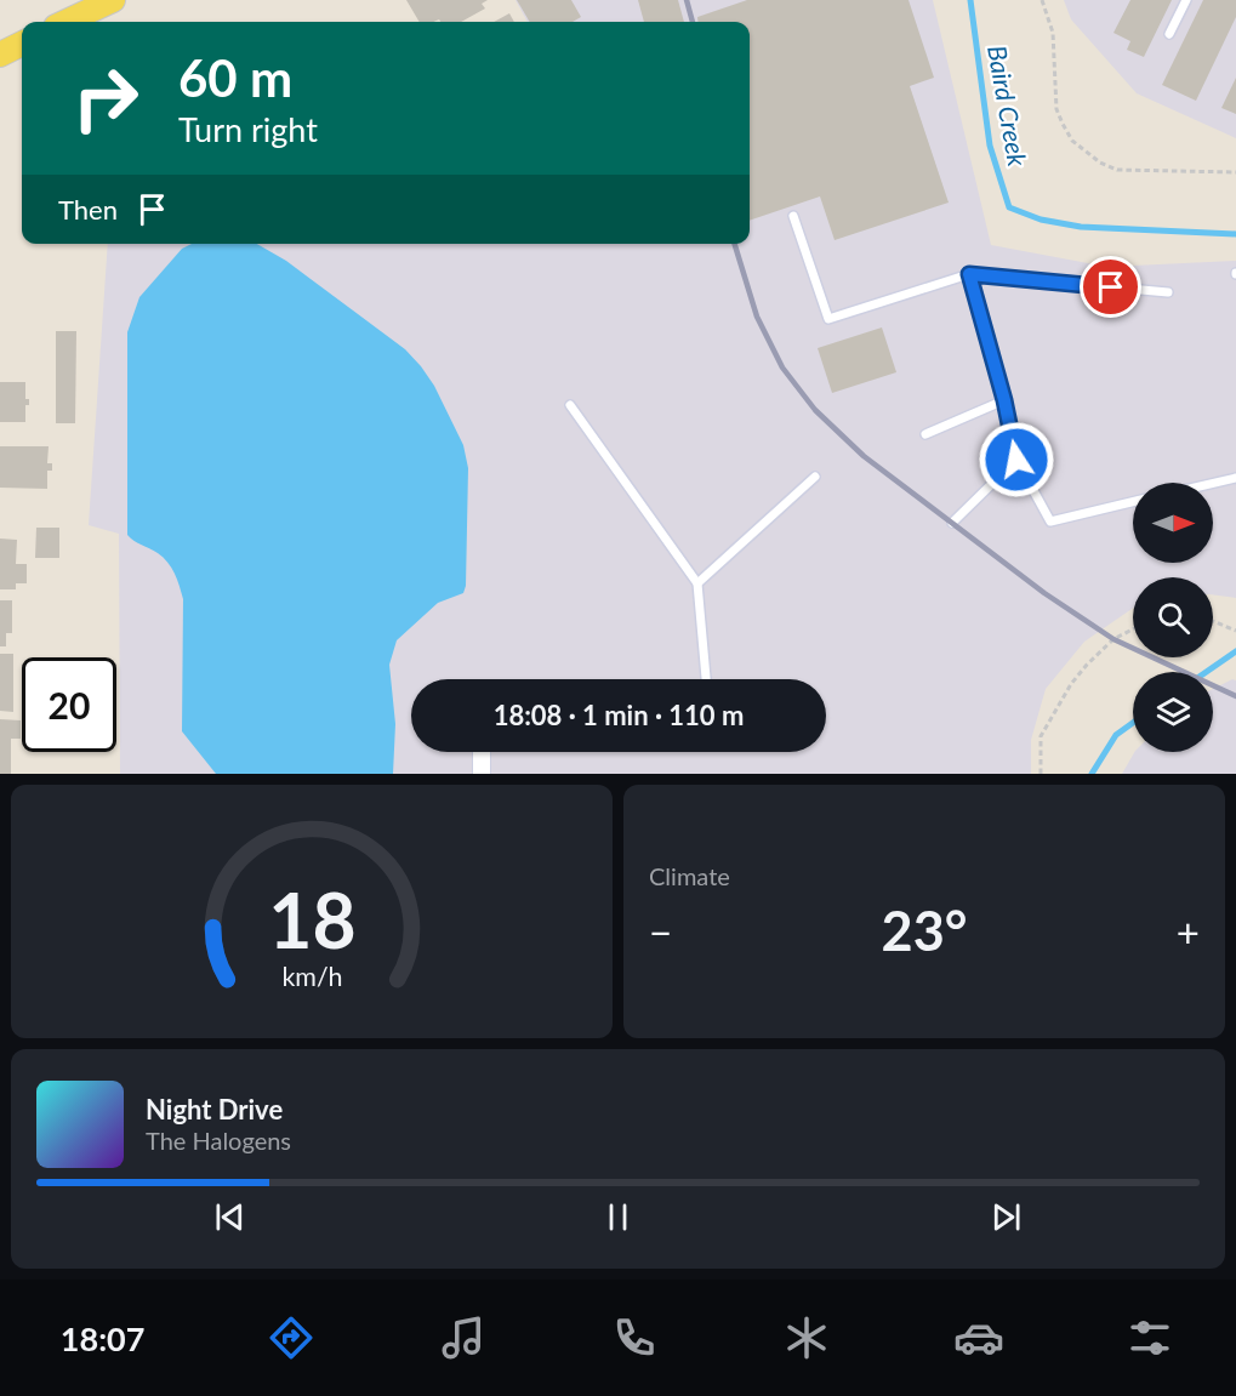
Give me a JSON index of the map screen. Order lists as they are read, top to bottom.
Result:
{
  "water": ["Baird Creek"],
  "north": "right",
  "page": {
    "turn": ["60 m", "Turn right"],
    "then": "Then",
    "limit": "20",
    "trip": "18:08 · 1 min · 110 m",
    "tile": "Climate",
    "heat": ["−", "23°", "+"],
    "song": ["Night Drive", "The Halogens"],
    "tabs": "18:07",
    "gauge": ["18", "km/h"]
  }
}
